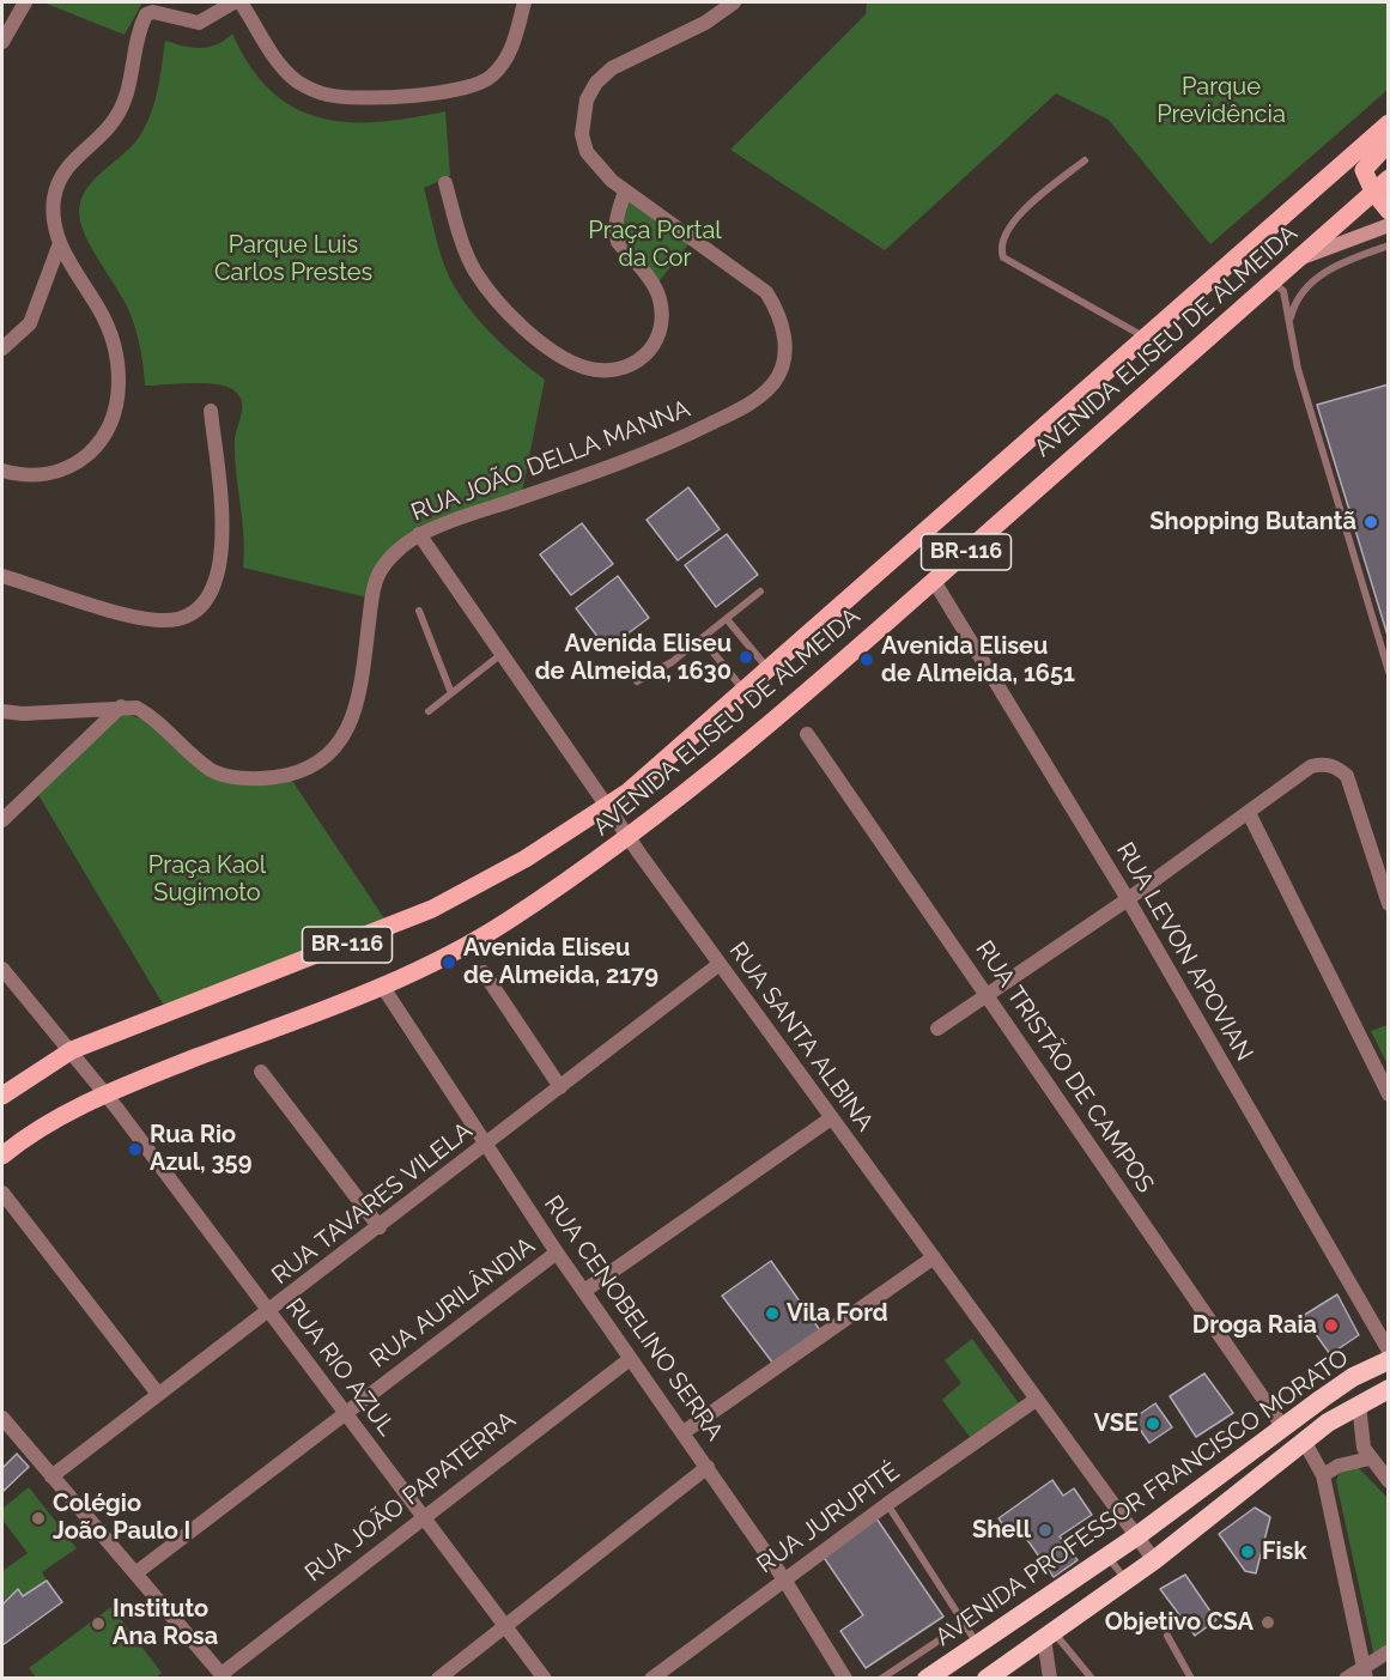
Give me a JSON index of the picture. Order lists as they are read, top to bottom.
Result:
{
  "streets": {
    "highway": ["AVENIDA PROFESSOR FRANCISCO MORATO"],
    "main road": ["AVENIDA ELISEU DE ALMEIDA", "BR-116"],
    "street": [
      "RUA JOÃO DELLA MANNA",
      "RUA LEVON APOVIAN",
      "RUA SANTA ALBINA",
      "RUA TRISTÃO DE CAMPOS",
      "RUA TAVARES VILELA",
      "RUA AURILÂNDIA",
      "RUA CENOBELINO SERRA",
      "RUA RIO AZUL",
      "RUA JOÃO PAPATERRA",
      "RUA JURUPITÉ"
    ]
  },
  "crossings": [
    ["AVENIDA ELISEU DE ALMEIDA", "RUA LEVON APOVIAN"],
    ["AVENIDA ELISEU DE ALMEIDA", "RUA SANTA ALBINA"],
    ["AVENIDA ELISEU DE ALMEIDA", "RUA CENOBELINO SERRA"],
    ["AVENIDA ELISEU DE ALMEIDA", "RUA RIO AZUL"],
    ["RUA JOÃO DELLA MANNA", "RUA SANTA ALBINA"],
    ["RUA SANTA ALBINA", "RUA TAVARES VILELA"],
    ["RUA SANTA ALBINA", "AVENIDA PROFESSOR FRANCISCO MORATO"],
    ["RUA SANTA ALBINA", "RUA JURUPITÉ"],
    ["RUA TRISTÃO DE CAMPOS", "AVENIDA PROFESSOR FRANCISCO MORATO"],
    ["RUA TAVARES VILELA", "RUA CENOBELINO SERRA"],
    ["RUA TAVARES VILELA", "RUA RIO AZUL"],
    ["RUA AURILÂNDIA", "RUA CENOBELINO SERRA"],
    ["RUA AURILÂNDIA", "RUA RIO AZUL"],
    ["RUA CENOBELINO SERRA", "RUA JOÃO PAPATERRA"],
    ["RUA CENOBELINO SERRA", "RUA JURUPITÉ"],
    ["RUA RIO AZUL", "RUA JOÃO PAPATERRA"]
  ],
  "parks": [
    "Parque Previdência",
    "Praça Portal da Cor",
    "Parque Luis Carlos Prestes",
    "Praça Kaol Sugimoto"
  ],
  "places": [
    "Shopping Butantã",
    "Avenida Eliseu de Almeida, 1630",
    "Avenida Eliseu de Almeida, 1651",
    "Avenida Eliseu de Almeida, 2179",
    "Rua Rio Azul, 359",
    "Vila Ford",
    "Droga Raia",
    "VSE",
    "Colégio João Paulo I",
    "Shell",
    "Fisk",
    "Objetivo CSA",
    "Instituto Ana Rosa"
  ]
}
